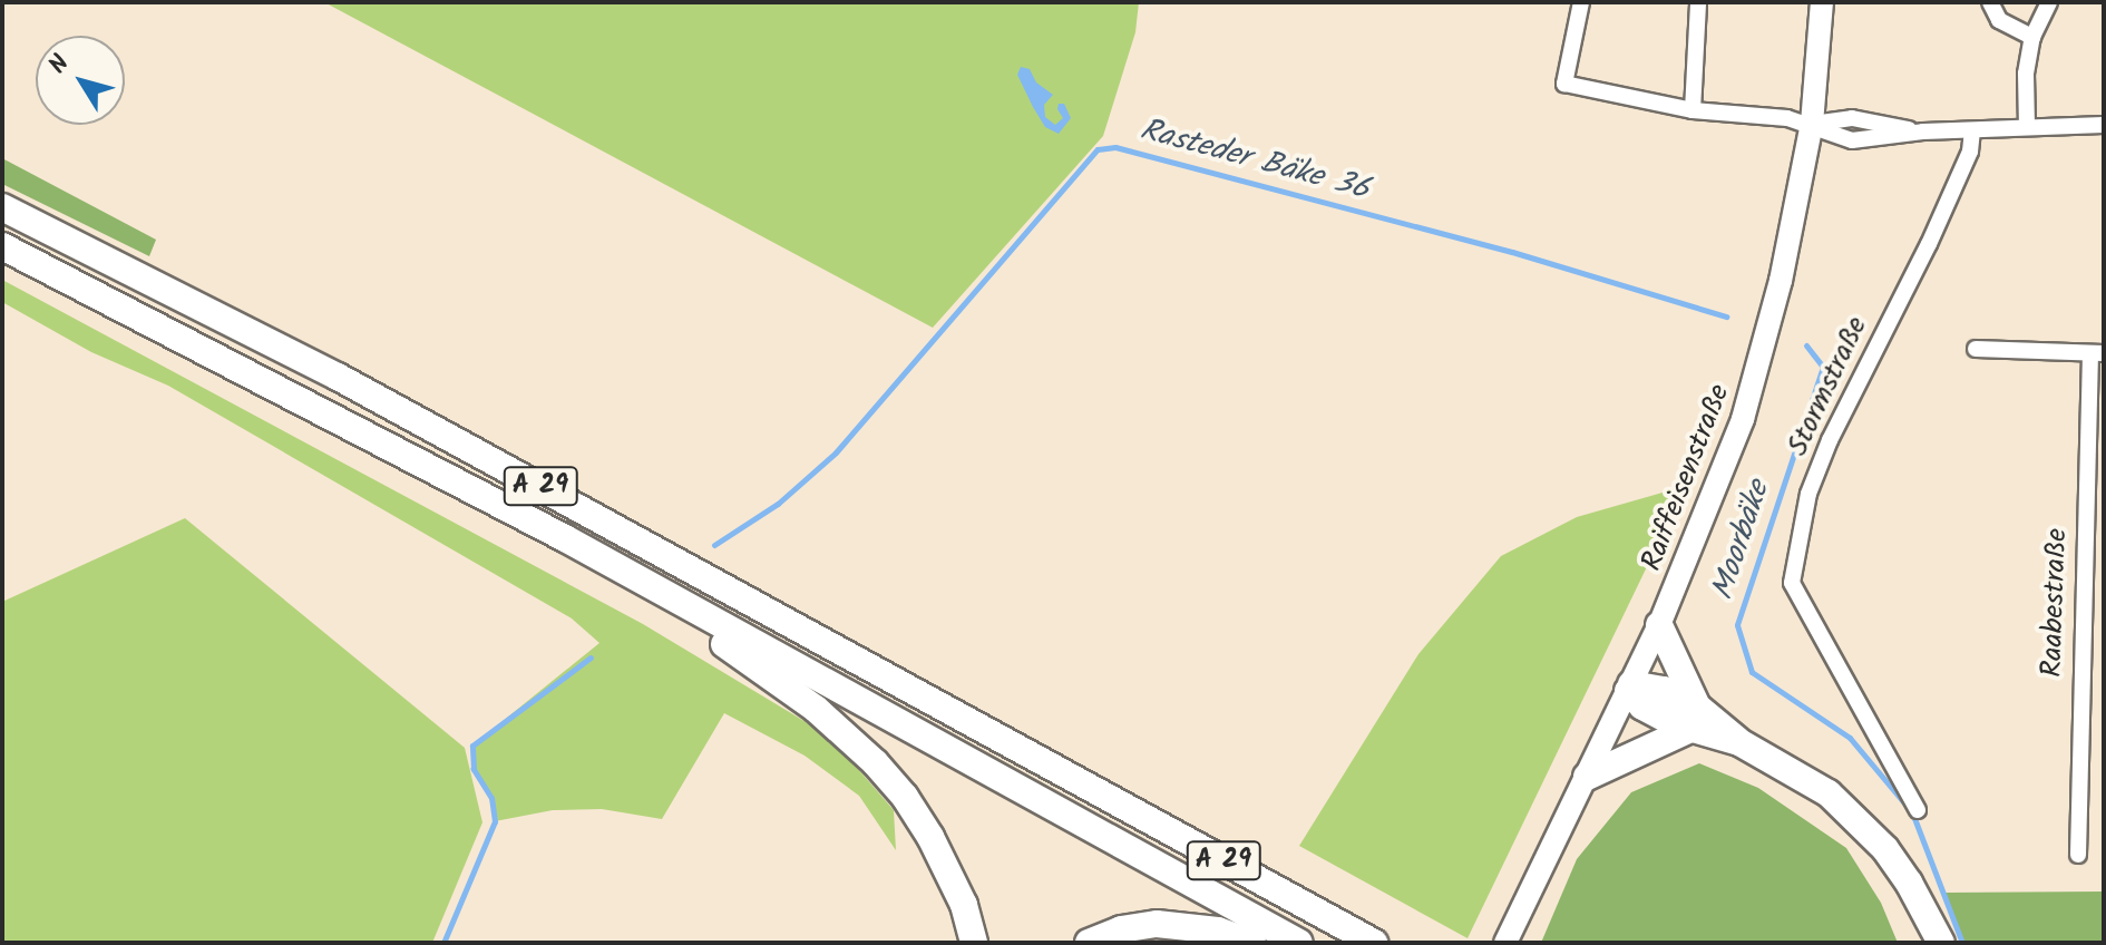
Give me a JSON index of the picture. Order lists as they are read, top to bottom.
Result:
{
  "streets": {
    "highway": ["A 29"],
    "street": ["Stormstraße", "Raiffeisenstraße", "Raabestraße"]
  },
  "water": ["Rasteder Bäke 36", "Moorbäke"],
  "north": "top left"
}
